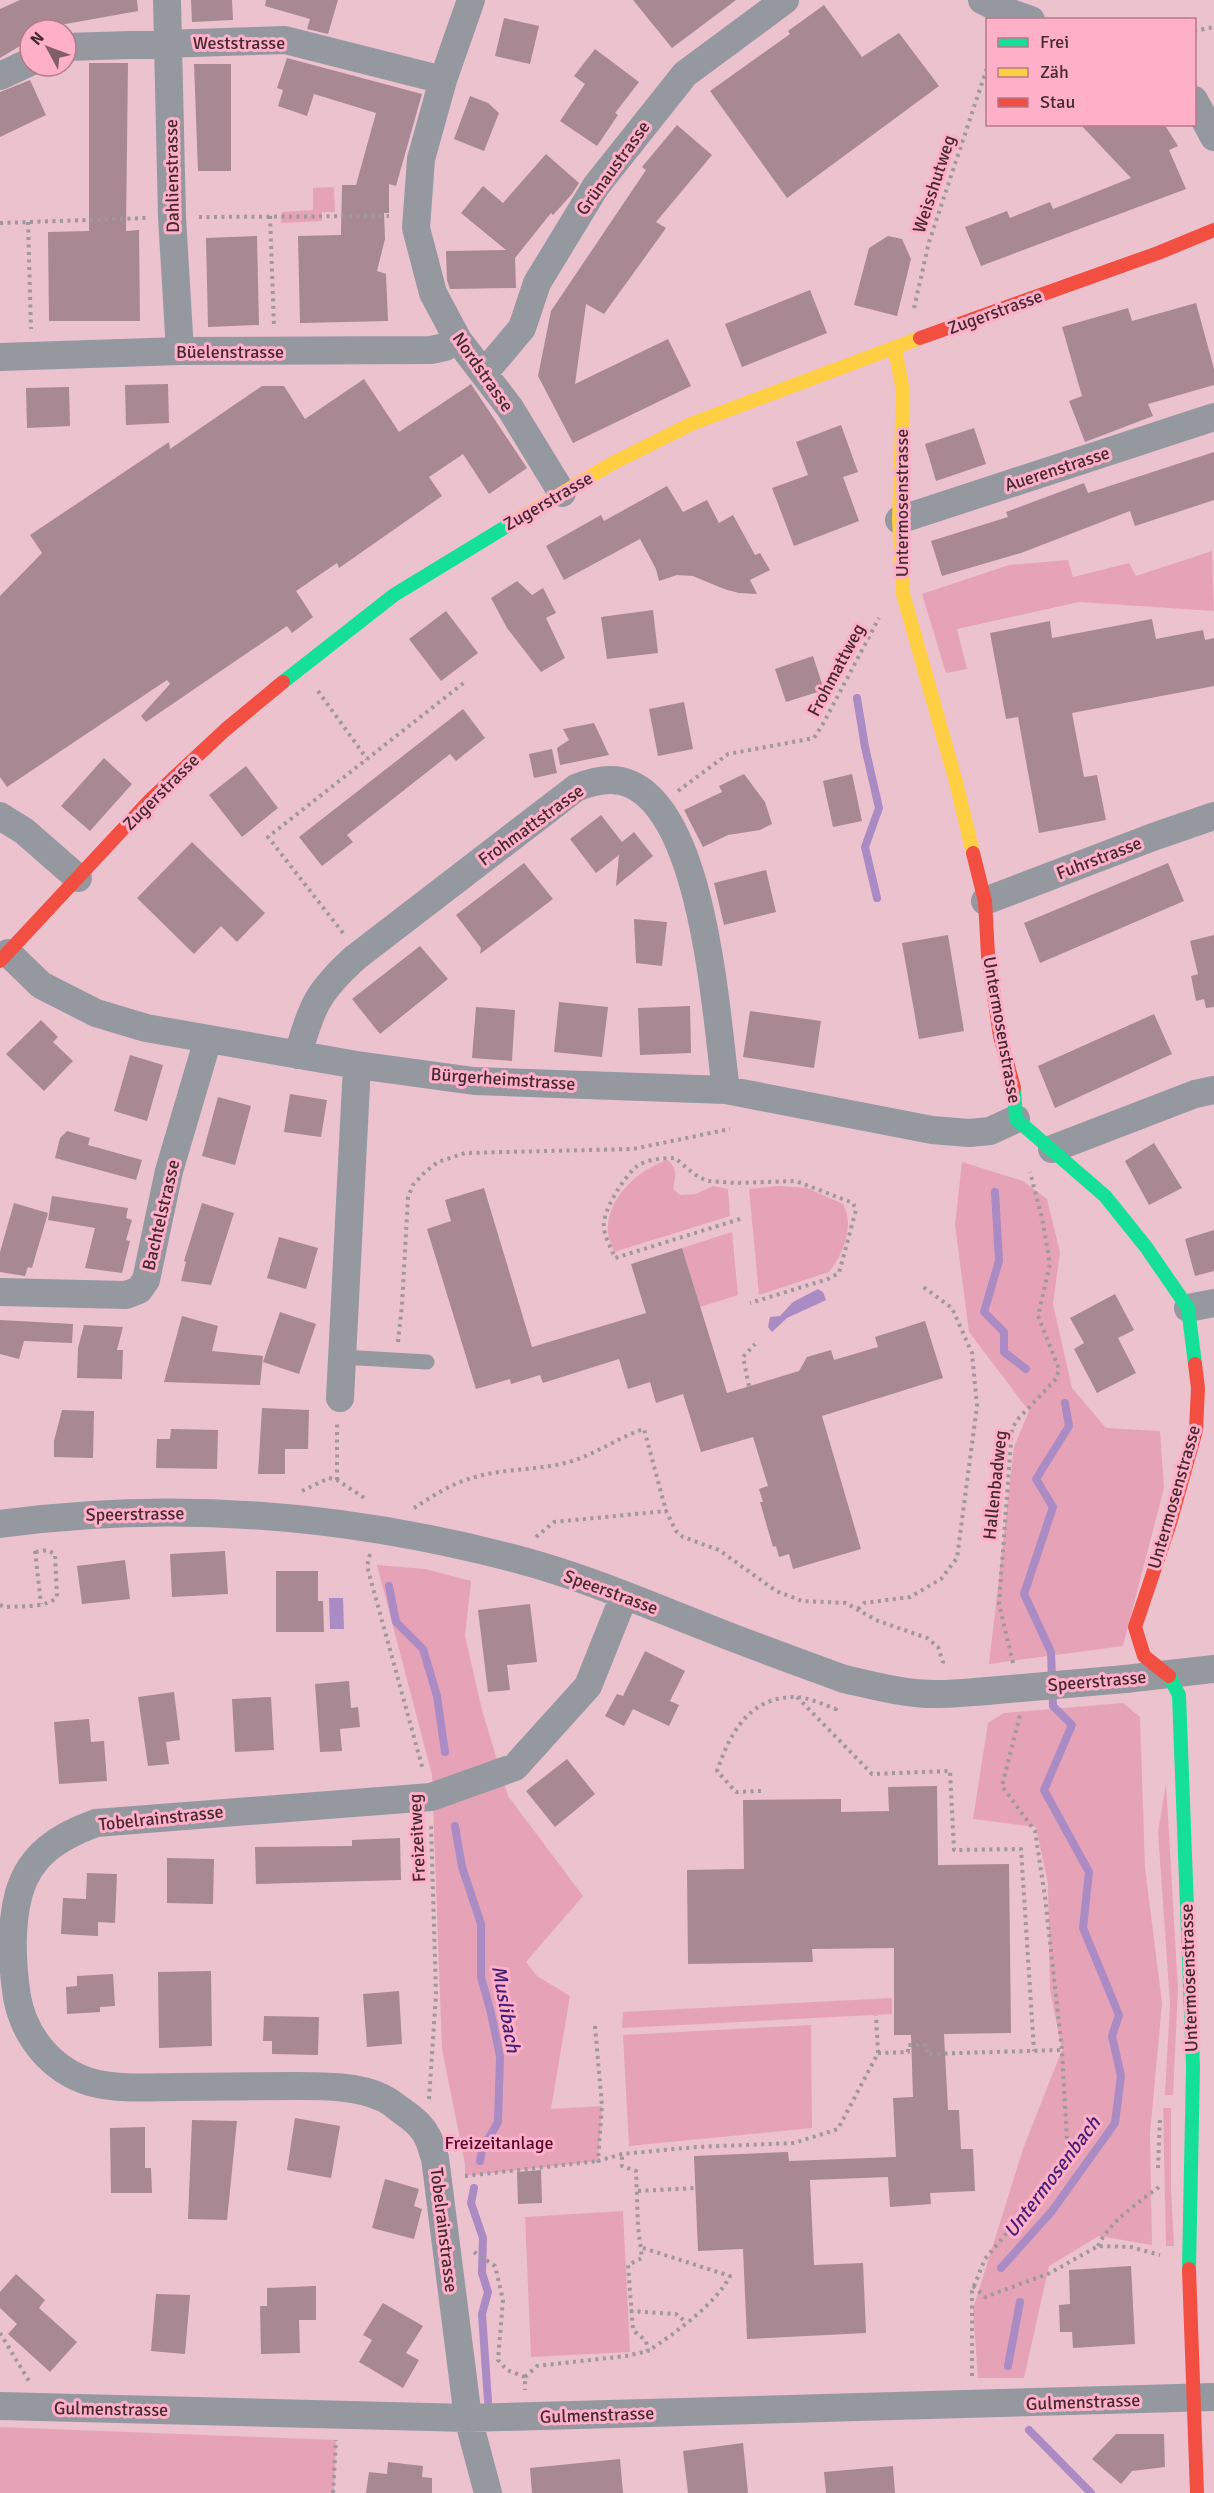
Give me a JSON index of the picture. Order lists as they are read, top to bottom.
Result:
{
  "streets": {
    "street": [
      "Weststrasse",
      "Grünaustrasse",
      "Dahlienstrasse",
      "Zugerstrasse",
      "Büelenstrasse",
      "Nordstrasse",
      "Auerenstrasse",
      "Untermosenstrasse",
      "Frohmattstrasse",
      "Fuhrstrasse",
      "Bürgerheimstrasse",
      "Bachtelstrasse",
      "Speerstrasse",
      "Tobelrainstrasse",
      "Gulmenstrasse"
    ],
    "path": [
      "Weisshutweg",
      "Frohmattweg",
      "Hallenbadweg",
      "Freizeitweg"
    ]
  },
  "crossings": [
    ["Weststrasse", "Dahlienstrasse"],
    ["Weststrasse", "Nordstrasse"],
    ["Grünaustrasse", "Nordstrasse"],
    ["Dahlienstrasse", "Büelenstrasse"],
    ["Zugerstrasse", "Nordstrasse"],
    ["Zugerstrasse", "Untermosenstrasse"],
    ["Zugerstrasse", "Bürgerheimstrasse"],
    ["Büelenstrasse", "Nordstrasse"],
    ["Auerenstrasse", "Untermosenstrasse"],
    ["Untermosenstrasse", "Frohmattweg"],
    ["Untermosenstrasse", "Fuhrstrasse"],
    ["Untermosenstrasse", "Bürgerheimstrasse"],
    ["Untermosenstrasse", "Hallenbadweg"],
    ["Untermosenstrasse", "Speerstrasse"],
    ["Untermosenstrasse", "Gulmenstrasse"],
    ["Frohmattweg", "Frohmattstrasse"],
    ["Frohmattstrasse", "Bürgerheimstrasse"],
    ["Bürgerheimstrasse", "Bachtelstrasse"],
    ["Speerstrasse", "Tobelrainstrasse"],
    ["Tobelrainstrasse", "Freizeitweg"],
    ["Tobelrainstrasse", "Gulmenstrasse"]
  ],
  "water": ["Muslibach", "Untermosenbach"],
  "parks": ["Freizeitanlage"],
  "legend": ["Frei", "Zäh", "Stau"],
  "north": "top left"
}
